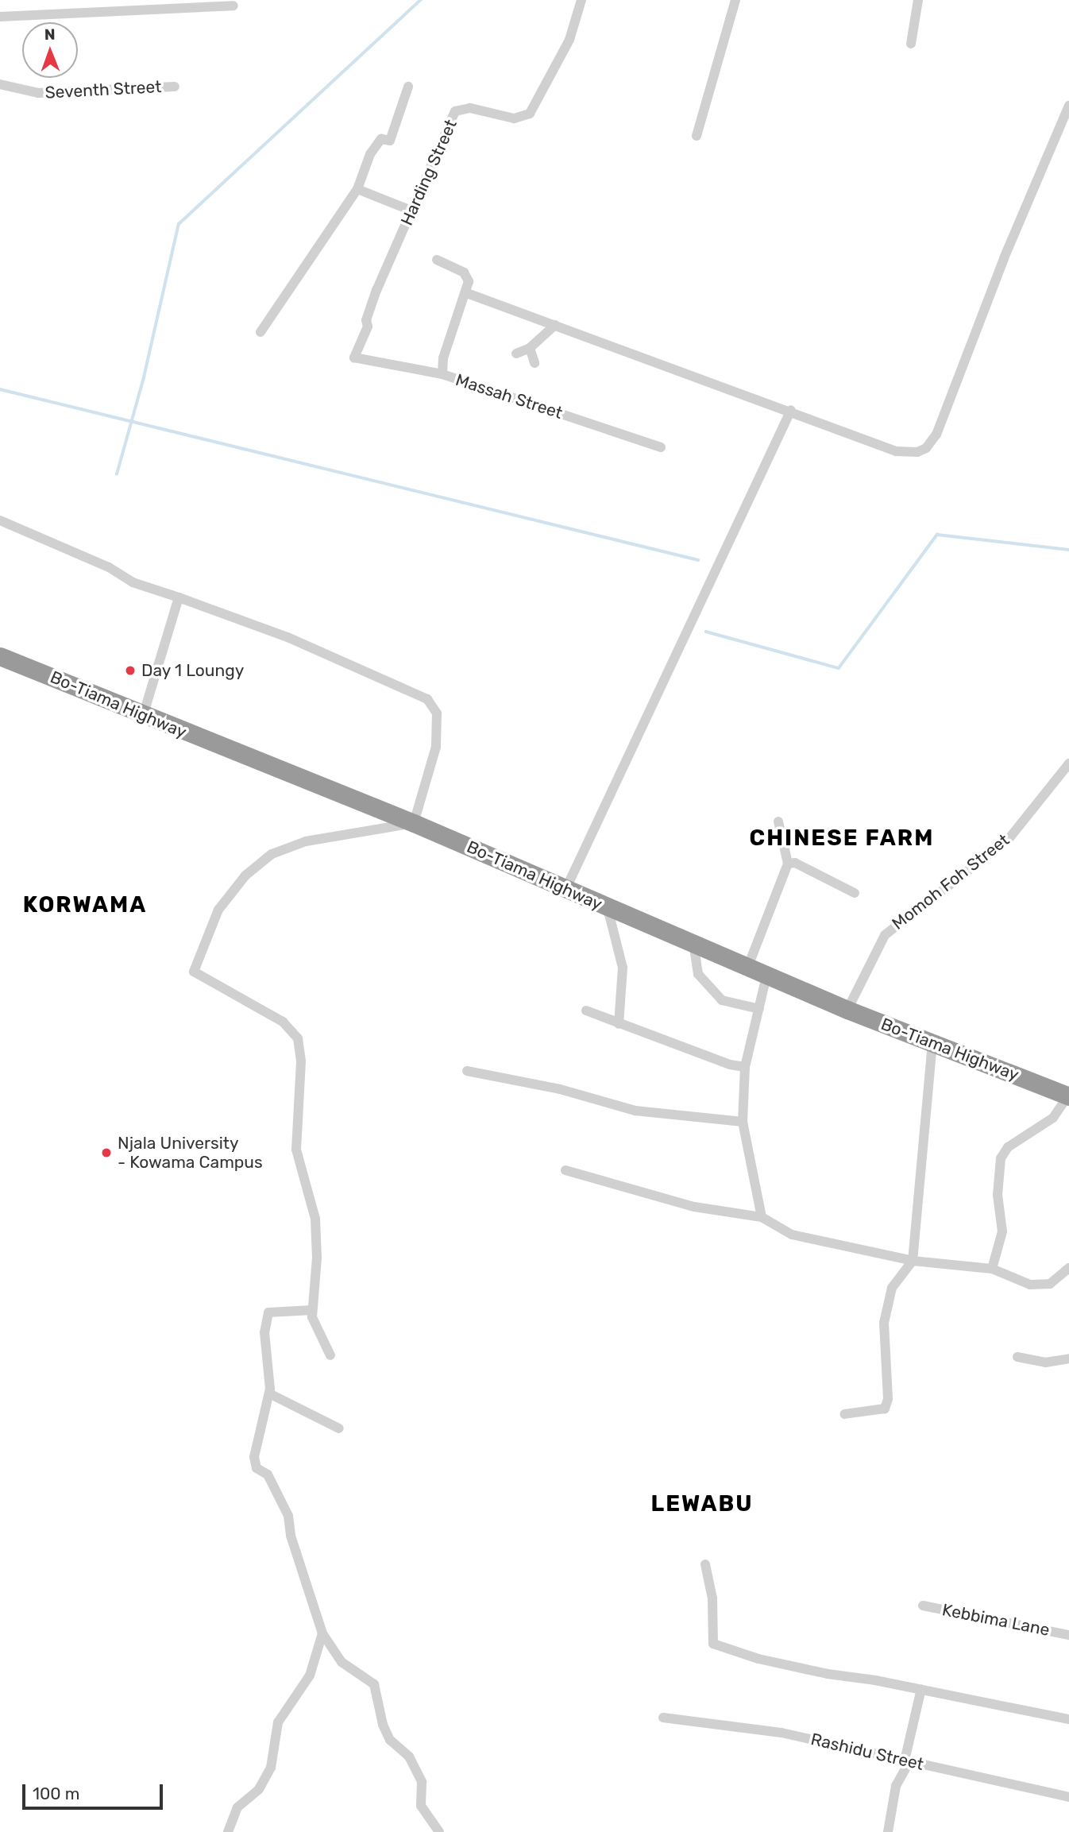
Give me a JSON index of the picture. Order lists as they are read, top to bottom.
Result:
{
  "streets": {
    "highway": ["Bo-Tiama Highway"],
    "street": [
      "Seventh Street",
      "Harding Street",
      "Massah Street",
      "Momoh Foh Street",
      "Kebbima Lane",
      "Rashidu Street"
    ]
  },
  "crossings": [
    ["Harding Street", "Massah Street"],
    ["Bo-Tiama Highway", "Momoh Foh Street"]
  ],
  "districts": ["CHINESE FARM", "KORWAMA", "LEWABU"],
  "places": ["Day 1 Loungy", "Njala University - Kowama Campus"],
  "scale_bar": "100 m",
  "north": "top"
}
